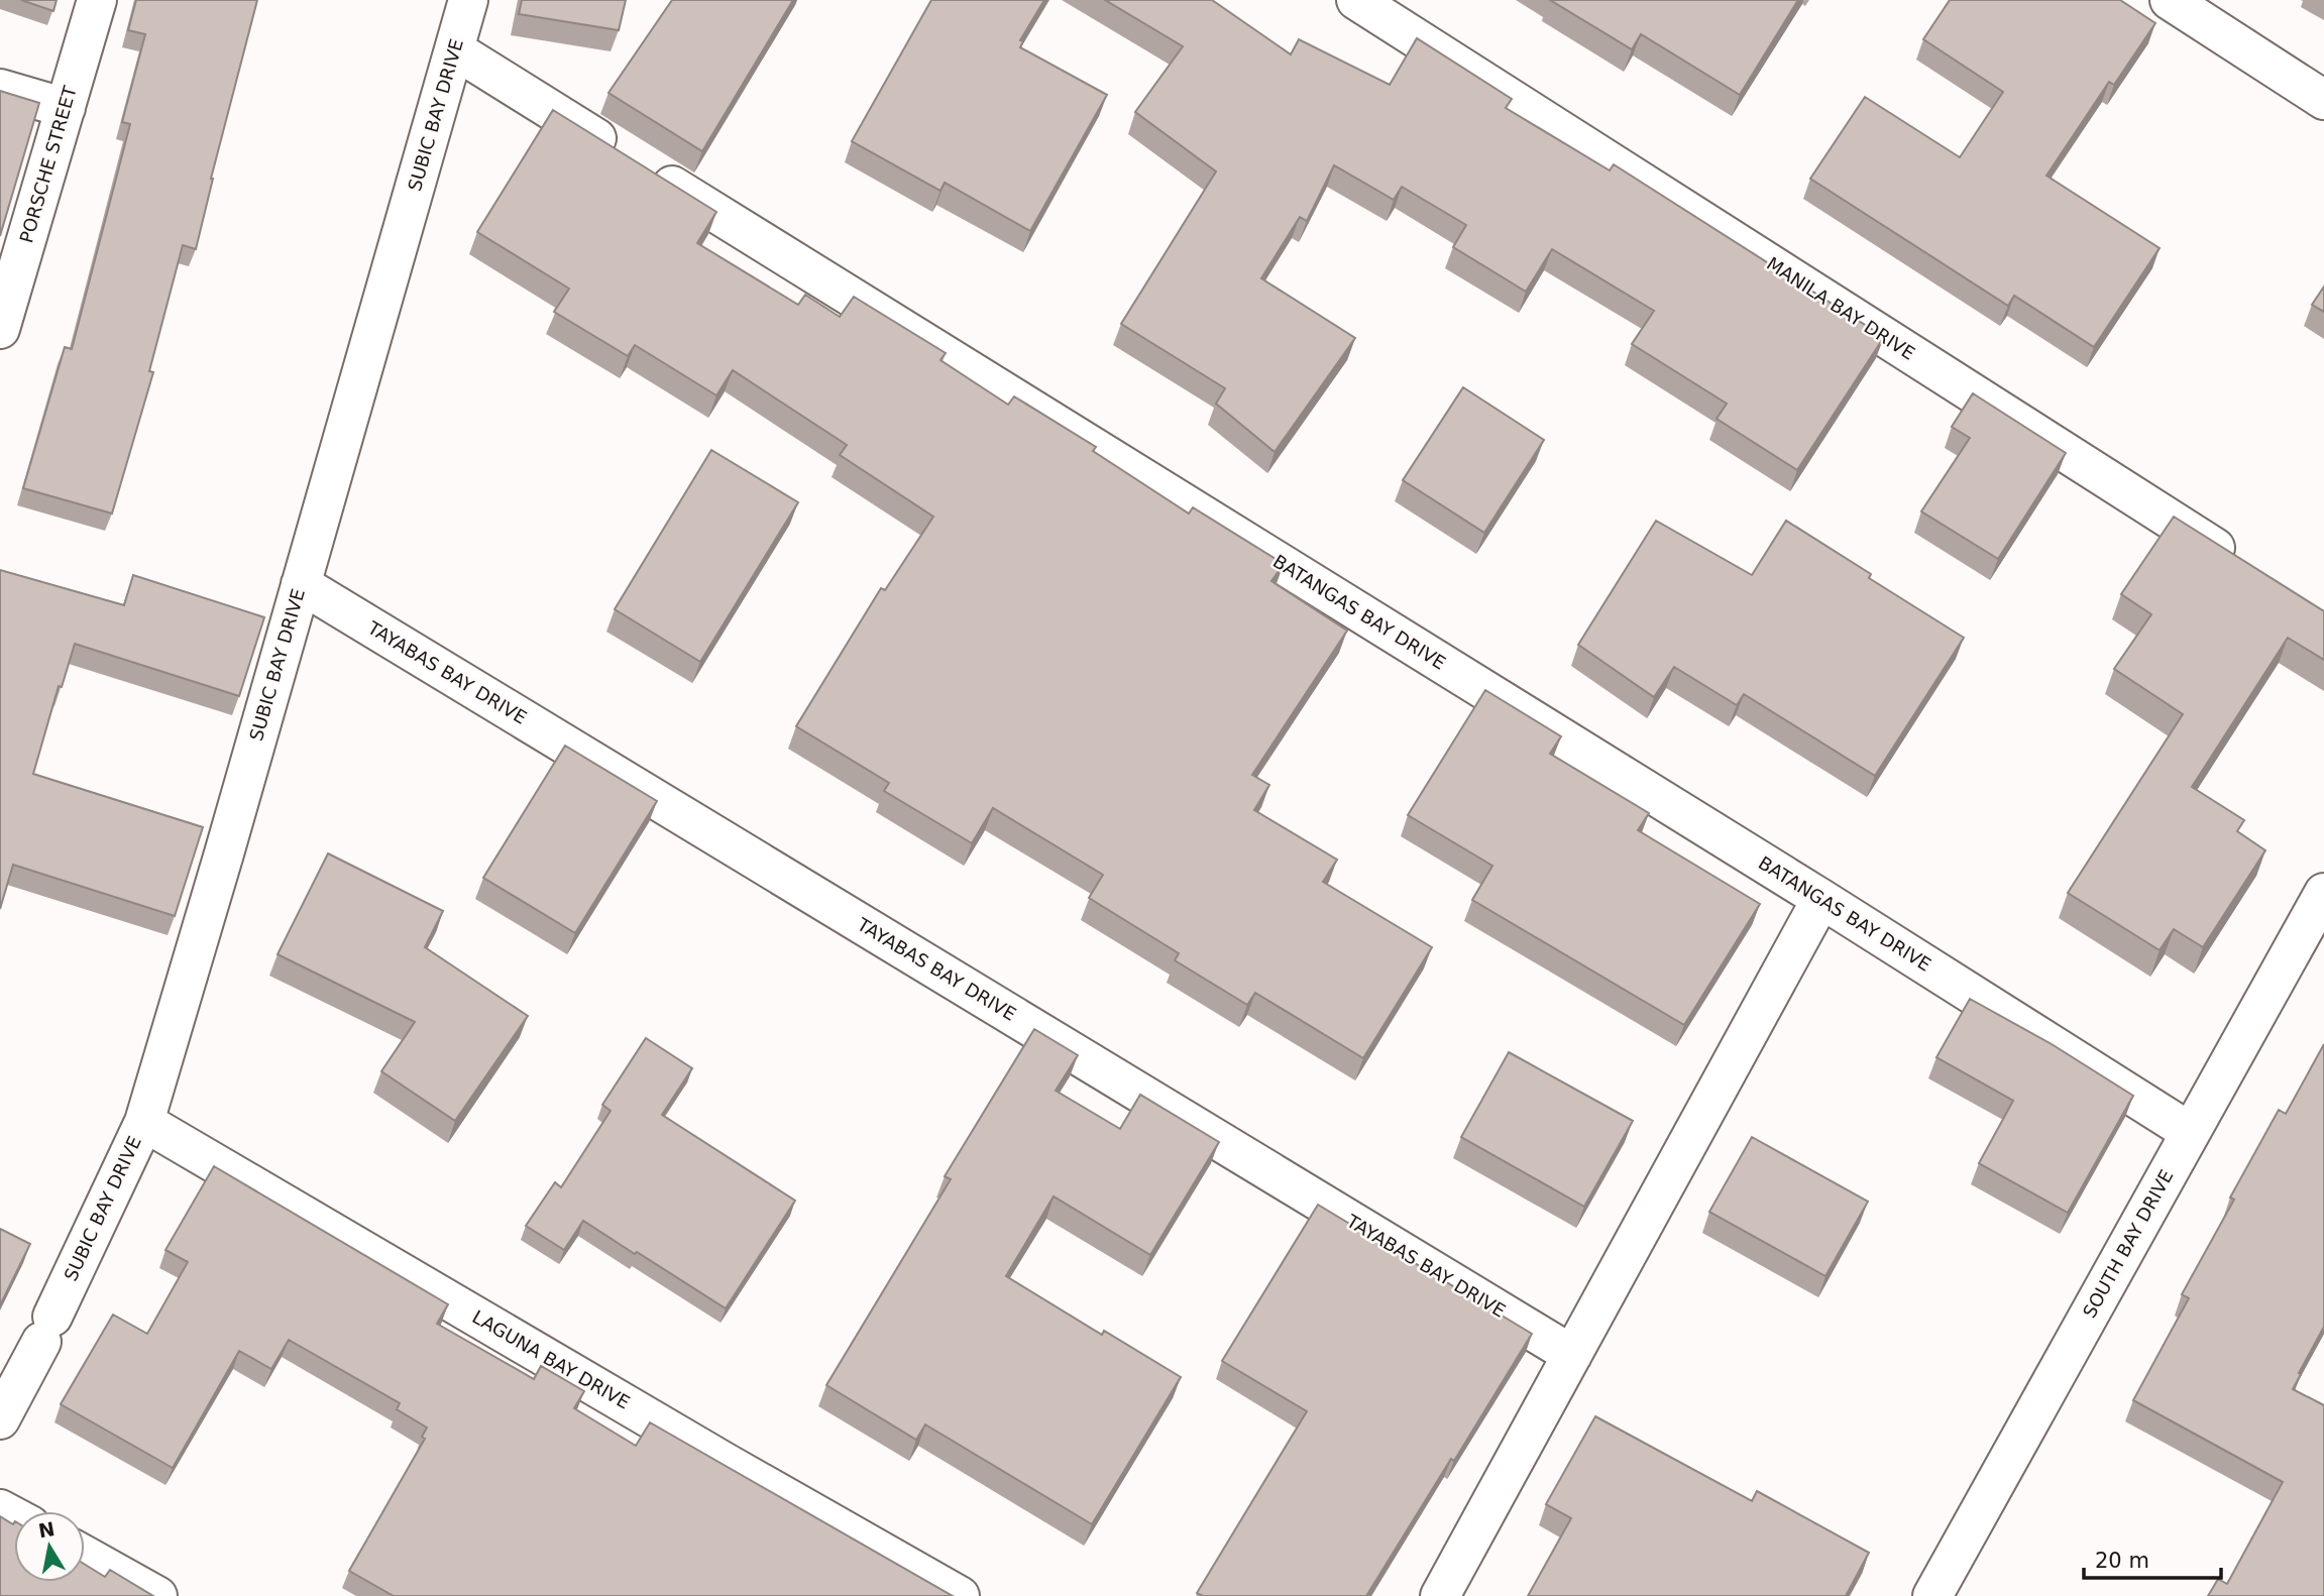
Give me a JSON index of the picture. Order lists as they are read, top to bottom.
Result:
{
  "streets": {
    "street": [
      "SUBIC BAY DRIVE",
      "PORSCHE STREET",
      "MANILA BAY DRIVE",
      "BATANGAS BAY DRIVE",
      "TAYABAS BAY DRIVE",
      "SOUTH BAY DRIVE",
      "LAGUNA BAY DRIVE"
    ]
  },
  "crossings": [
    ["SUBIC BAY DRIVE", "BATANGAS BAY DRIVE"],
    ["SUBIC BAY DRIVE", "TAYABAS BAY DRIVE"],
    ["SUBIC BAY DRIVE", "LAGUNA BAY DRIVE"],
    ["BATANGAS BAY DRIVE", "SOUTH BAY DRIVE"]
  ],
  "scale_bar": "20 m",
  "north": "top"
}
